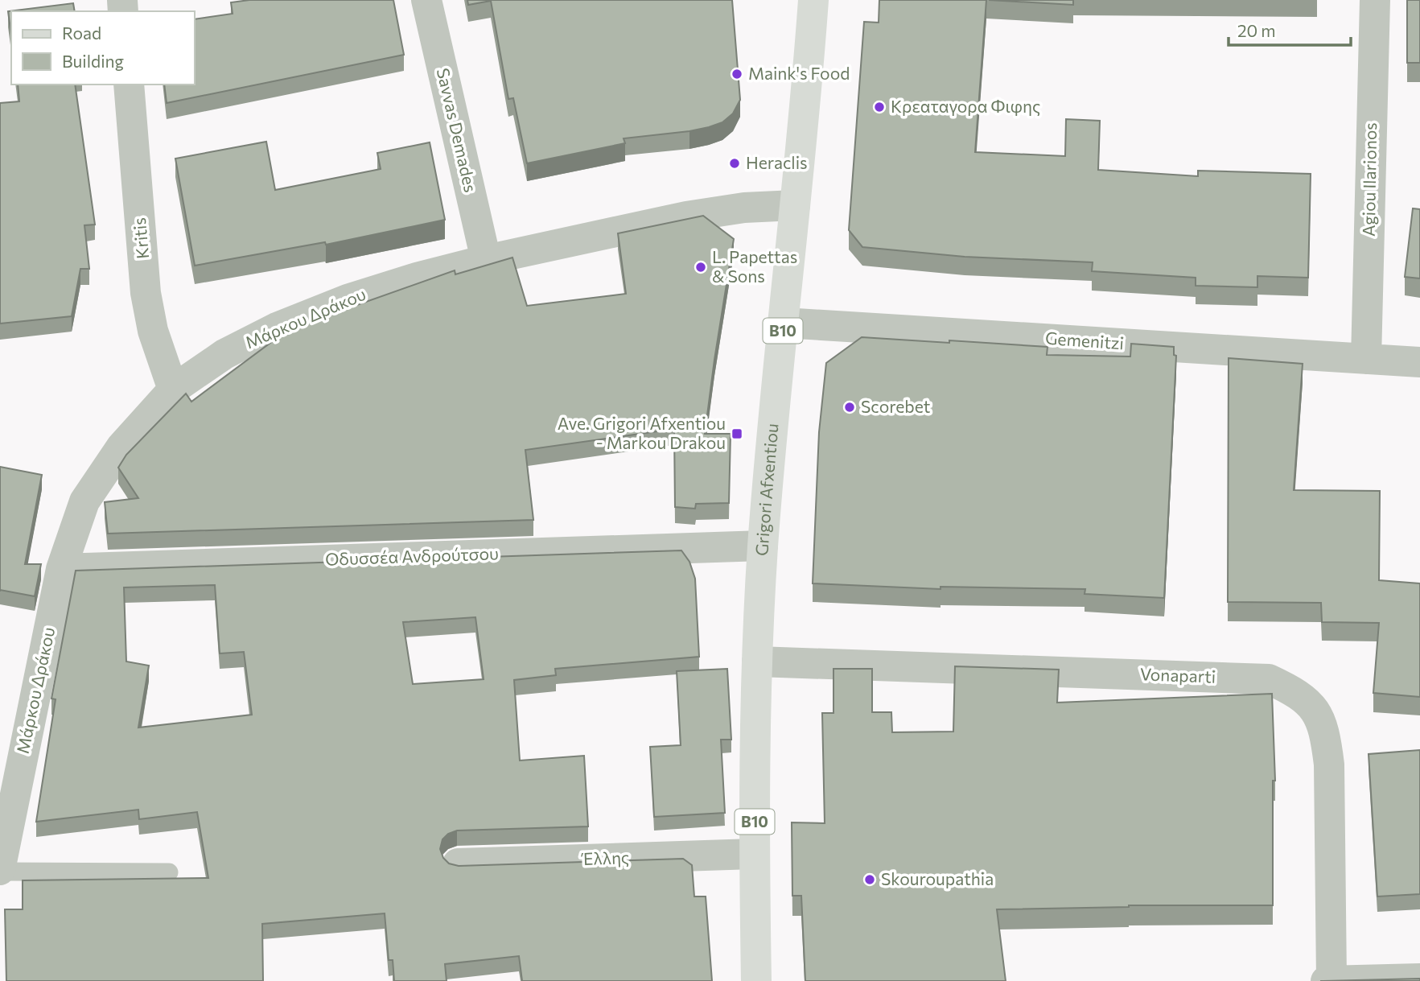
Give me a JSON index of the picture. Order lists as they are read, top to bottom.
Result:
{
  "streets": {
    "main road": ["B10", "Grigori Afxentiou"],
    "street": [
      "Savvas Demades",
      "Agiou Ilarionos",
      "Kritis",
      "Μάρκου Δράκου",
      "Gemenitzi",
      "Οδυσσέα Ανδρούτσου",
      "Vonaparti",
      "Έλλης"
    ]
  },
  "crossings": [
    ["Savvas Demades", "Μάρκου Δράκου"],
    ["Agiou Ilarionos", "Gemenitzi"],
    ["Kritis", "Μάρκου Δράκου"],
    ["Μάρκου Δράκου", "Grigori Afxentiou"],
    ["Μάρκου Δράκου", "Οδυσσέα Ανδρούτσου"],
    ["Gemenitzi", "Grigori Afxentiou"],
    ["Grigori Afxentiou", "Οδυσσέα Ανδρούτσου"],
    ["Grigori Afxentiou", "Vonaparti"],
    ["Grigori Afxentiou", "Έλλης"]
  ],
  "places": {
    "other": [
      "Maink's Food",
      "Κρεαταγορα Φιφης",
      "Heraclis",
      "L. Papettas & Sons",
      "Scorebet",
      "Skouroupathia"
    ],
    "transit": ["Ave. Grigori Afxentiou - Markou Drakou"]
  },
  "legend": ["Road", "Building"],
  "scale_bar": "20 m"
}
